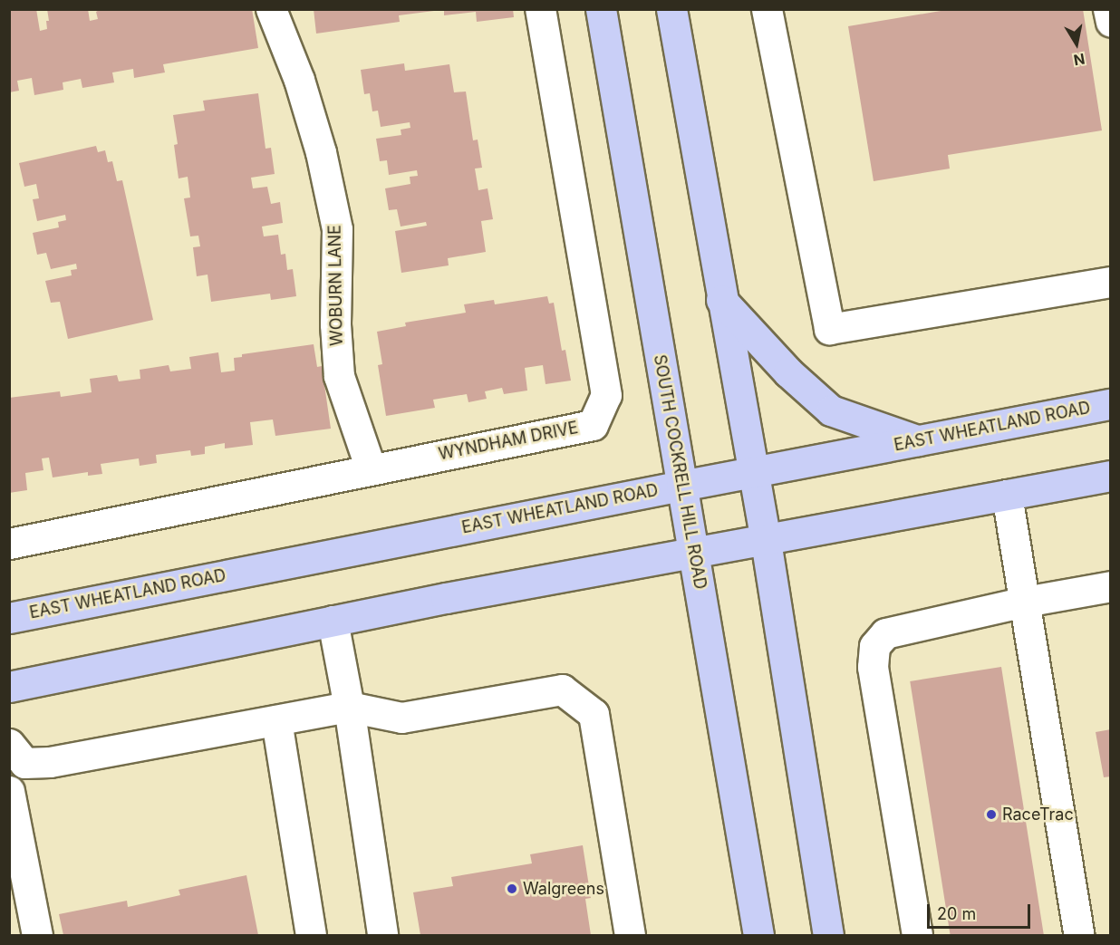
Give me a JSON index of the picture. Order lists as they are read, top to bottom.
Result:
{
  "streets": {
    "main road": ["EAST WHEATLAND ROAD", "SOUTH COCKRELL HILL ROAD"],
    "lane": ["WOBURN LANE", "WYNDHAM DRIVE"]
  },
  "crossings": [
    ["WOBURN LANE", "WYNDHAM DRIVE"],
    ["EAST WHEATLAND ROAD", "SOUTH COCKRELL HILL ROAD"]
  ],
  "places": ["RaceTrac", "Walgreens"],
  "scale_bar": "20 m",
  "north": "bottom"
}
